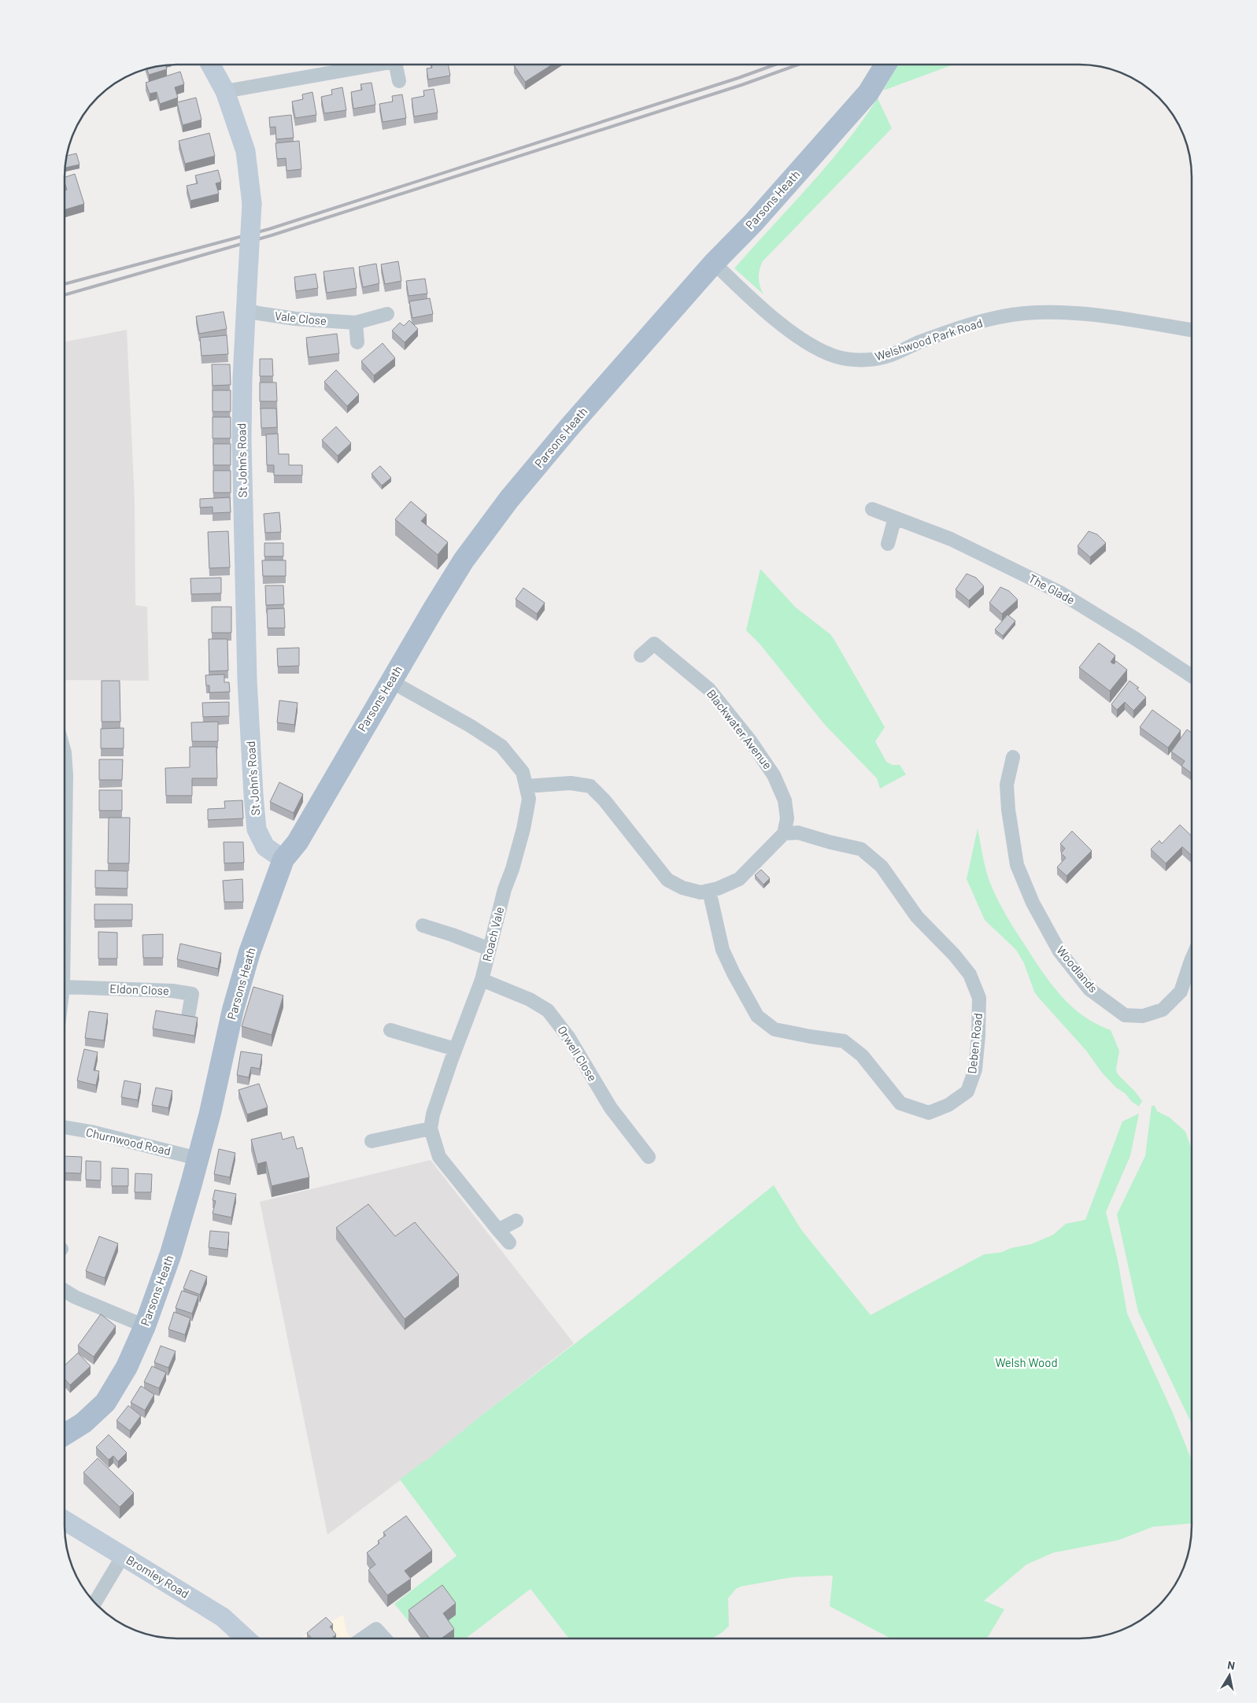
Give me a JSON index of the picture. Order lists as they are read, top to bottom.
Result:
{
  "streets": {
    "main road": ["Parsons Heath"],
    "street": [
      "Vale Close",
      "Welshwood Park Road",
      "St John's Road",
      "The Glade",
      "Blackwater Avenue",
      "Roach Vale",
      "Woodlands",
      "Eldon Close",
      "Deben Road",
      "Orwell Close",
      "Churnwood Road",
      "Bromley Road"
    ]
  },
  "crossings": [
    ["Parsons Heath", "Welshwood Park Road"],
    ["Parsons Heath", "St John's Road"],
    ["Parsons Heath", "Roach Vale"],
    ["Parsons Heath", "Churnwood Road"],
    ["Vale Close", "St John's Road"],
    ["Blackwater Avenue", "Deben Road"],
    ["Roach Vale", "Orwell Close"]
  ],
  "parks": ["Welsh Wood"],
  "north": "top"
}
